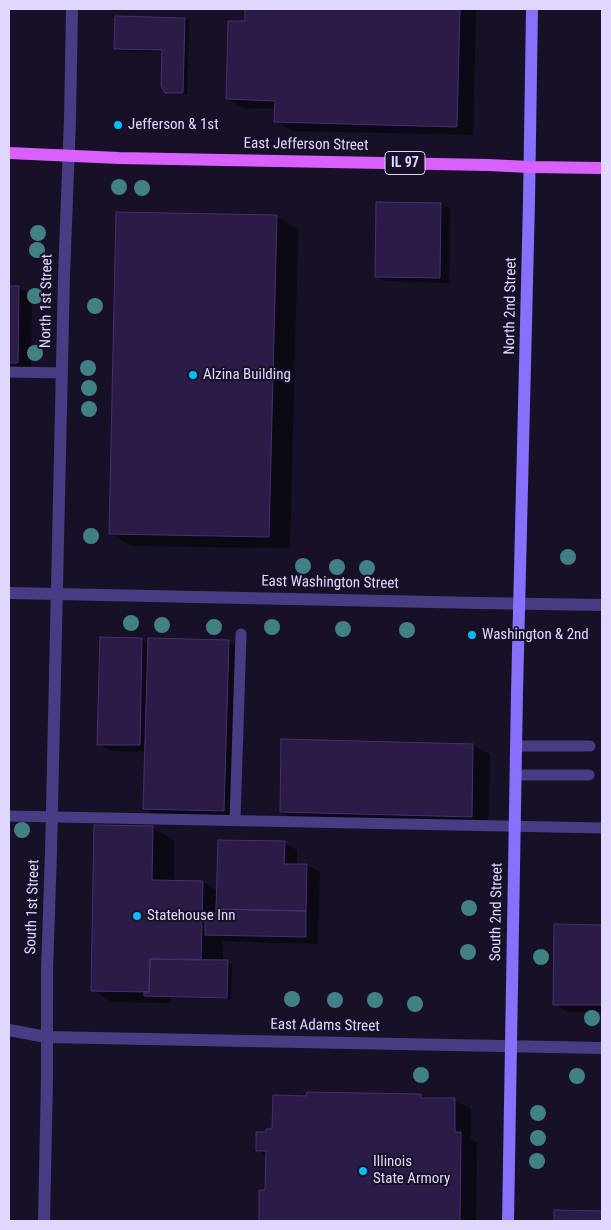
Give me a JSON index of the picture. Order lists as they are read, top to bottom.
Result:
{
  "streets": {
    "main road": [
      "East Jefferson Street",
      "IL 97",
      "North 2nd Street",
      "South 2nd Street"
    ],
    "street": [
      "North 1st Street",
      "East Washington Street",
      "South 1st Street",
      "East Adams Street"
    ]
  },
  "crossings": [
    ["East Jefferson Street", "IL 97"],
    ["East Jefferson Street", "North 1st Street"],
    ["East Jefferson Street", "North 2nd Street"],
    ["IL 97", "North 1st Street"],
    ["North 1st Street", "East Washington Street"],
    ["North 1st Street", "South 1st Street"],
    ["North 2nd Street", "East Washington Street"],
    ["North 2nd Street", "South 2nd Street"],
    ["East Washington Street", "South 1st Street"],
    ["East Washington Street", "South 2nd Street"],
    ["South 1st Street", "East Adams Street"],
    ["South 2nd Street", "East Adams Street"]
  ],
  "places": [
    "Jefferson & 1st",
    "Alzina Building",
    "Washington & 2nd",
    "Statehouse Inn",
    "Illinois State Armory"
  ]
}
